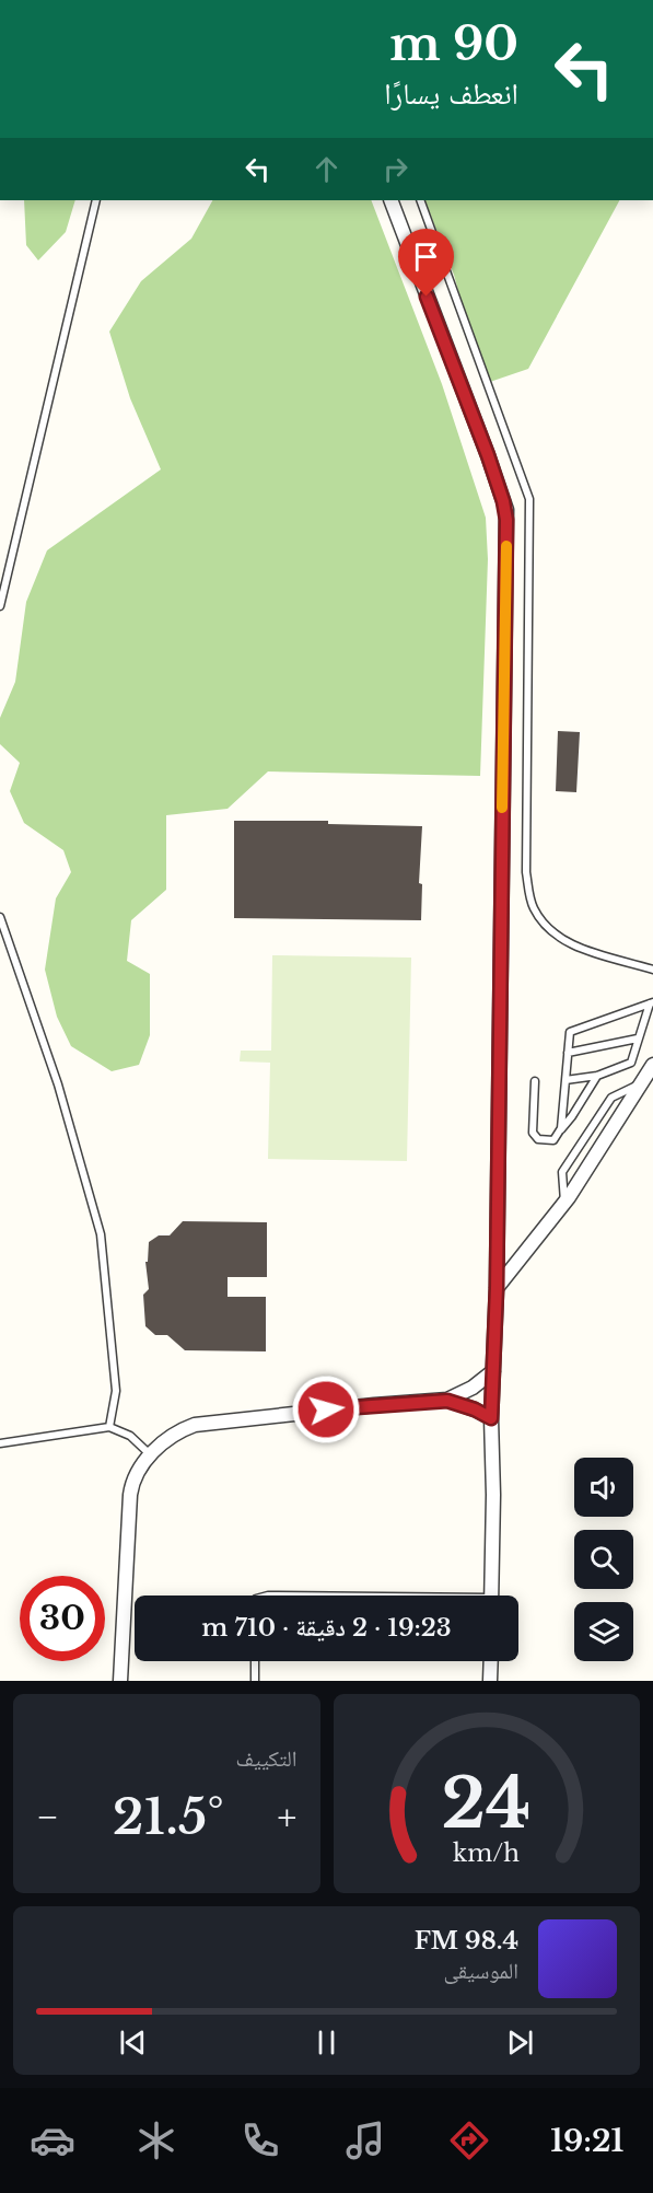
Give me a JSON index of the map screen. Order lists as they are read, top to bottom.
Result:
{
  "page": {
    "turn": ["90 m", "انعطف يسارًا"],
    "limit": "30",
    "trip": "19:23 · 2 دقيقة · 710 m",
    "tile": "التكييف",
    "heat": ["−", "21.5°", "+"],
    "song": ["98.4 FM", "الموسيقى"],
    "tabs": "19:21",
    "gauge": ["24", "km/h"]
  }
}
